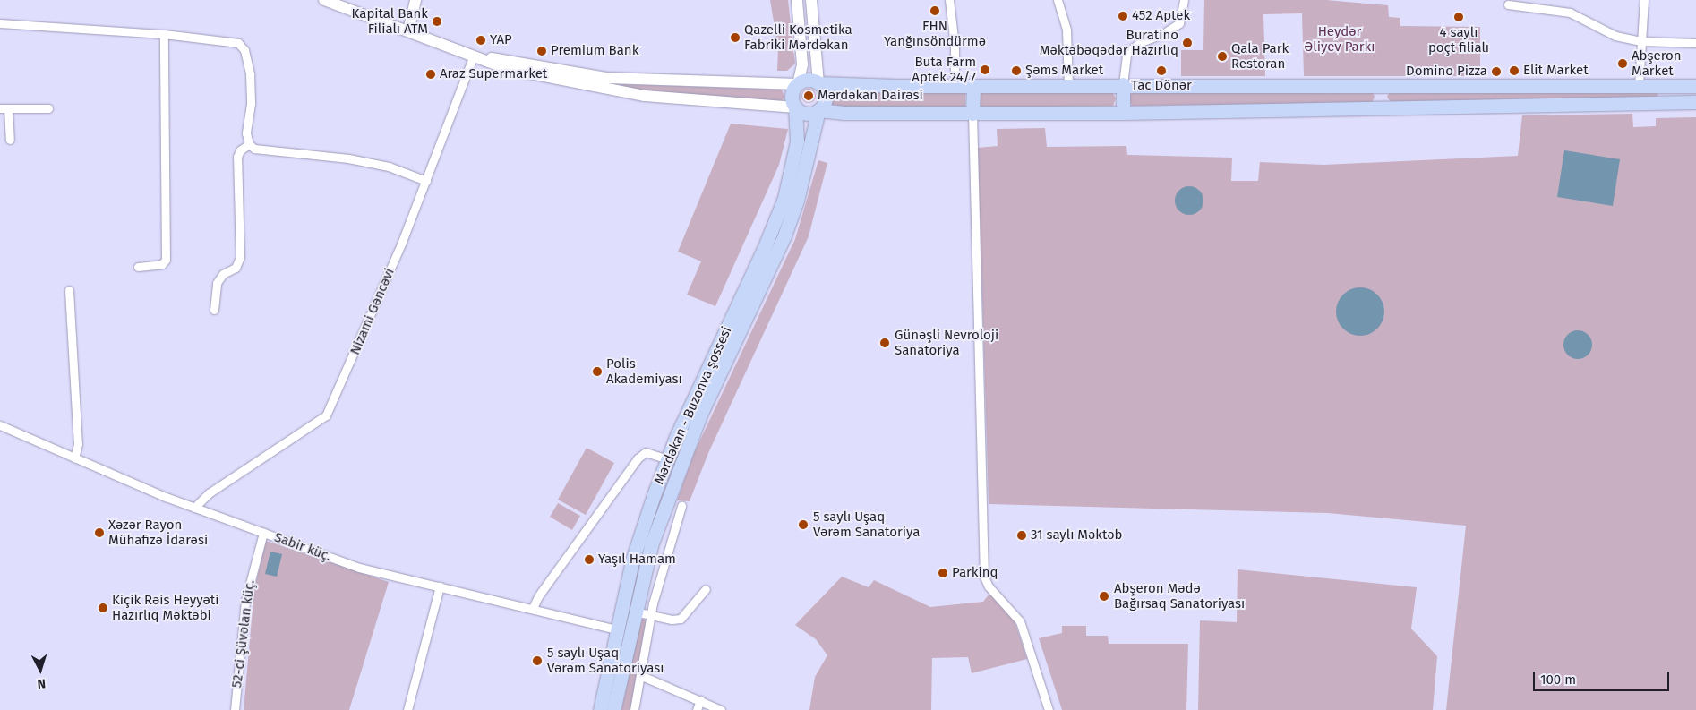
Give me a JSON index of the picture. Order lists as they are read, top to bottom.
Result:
{
  "streets": {
    "main road": ["Mərdəkan - Buzonva şossesi"],
    "street": ["Nizami Gəncəvi", "Sabir küç.", "52-ci Şüvəlan küç."]
  },
  "crossings": [
    ["Nizami Gəncəvi", "Sabir küç."],
    ["Mərdəkan - Buzonva şossesi", "Sabir küç."],
    ["Sabir küç.", "52-ci Şüvəlan küç."]
  ],
  "parks": ["Heydər Əliyev Parkı"],
  "places": [
    "FHN Yanğınsöndürmə",
    "452 Aptek",
    "4 saylı poçt filialı",
    "Kapital Bank Filialı ATM",
    "Qazelli Kosmetika Fabriki Mərdəkan",
    "YAP",
    "Buratino Məktəbəqədər Hazırlıq",
    "Premium Bank",
    "Qala Park Restoran",
    "Abşeron Market",
    "Buta Farm Aptek 24/7",
    "Şəms Market",
    "Tac Dönər",
    "Elit Market",
    "Domino Pizza",
    "Araz Supermarket",
    "Mərdəkan Dairəsi",
    "Günəşli Nevroloji Sanatoriya",
    "Polis Akademiyası",
    "5 saylı Uşaq Vərəm Sanatoriya",
    "Xəzər Rayon Mühafizə İdarəsi",
    "31 saylı Məktəb",
    "Yaşıl Hamam",
    "Parkinq",
    "Abşeron Mədə Bağırsaq Sanatoriyası",
    "Kiçik Rəis Heyyəti Hazırlıq Məktəbi",
    "5 saylı Uşaq Vərəm Sanatoriyası"
  ],
  "scale_bar": "100 m",
  "north": "bottom"
}
